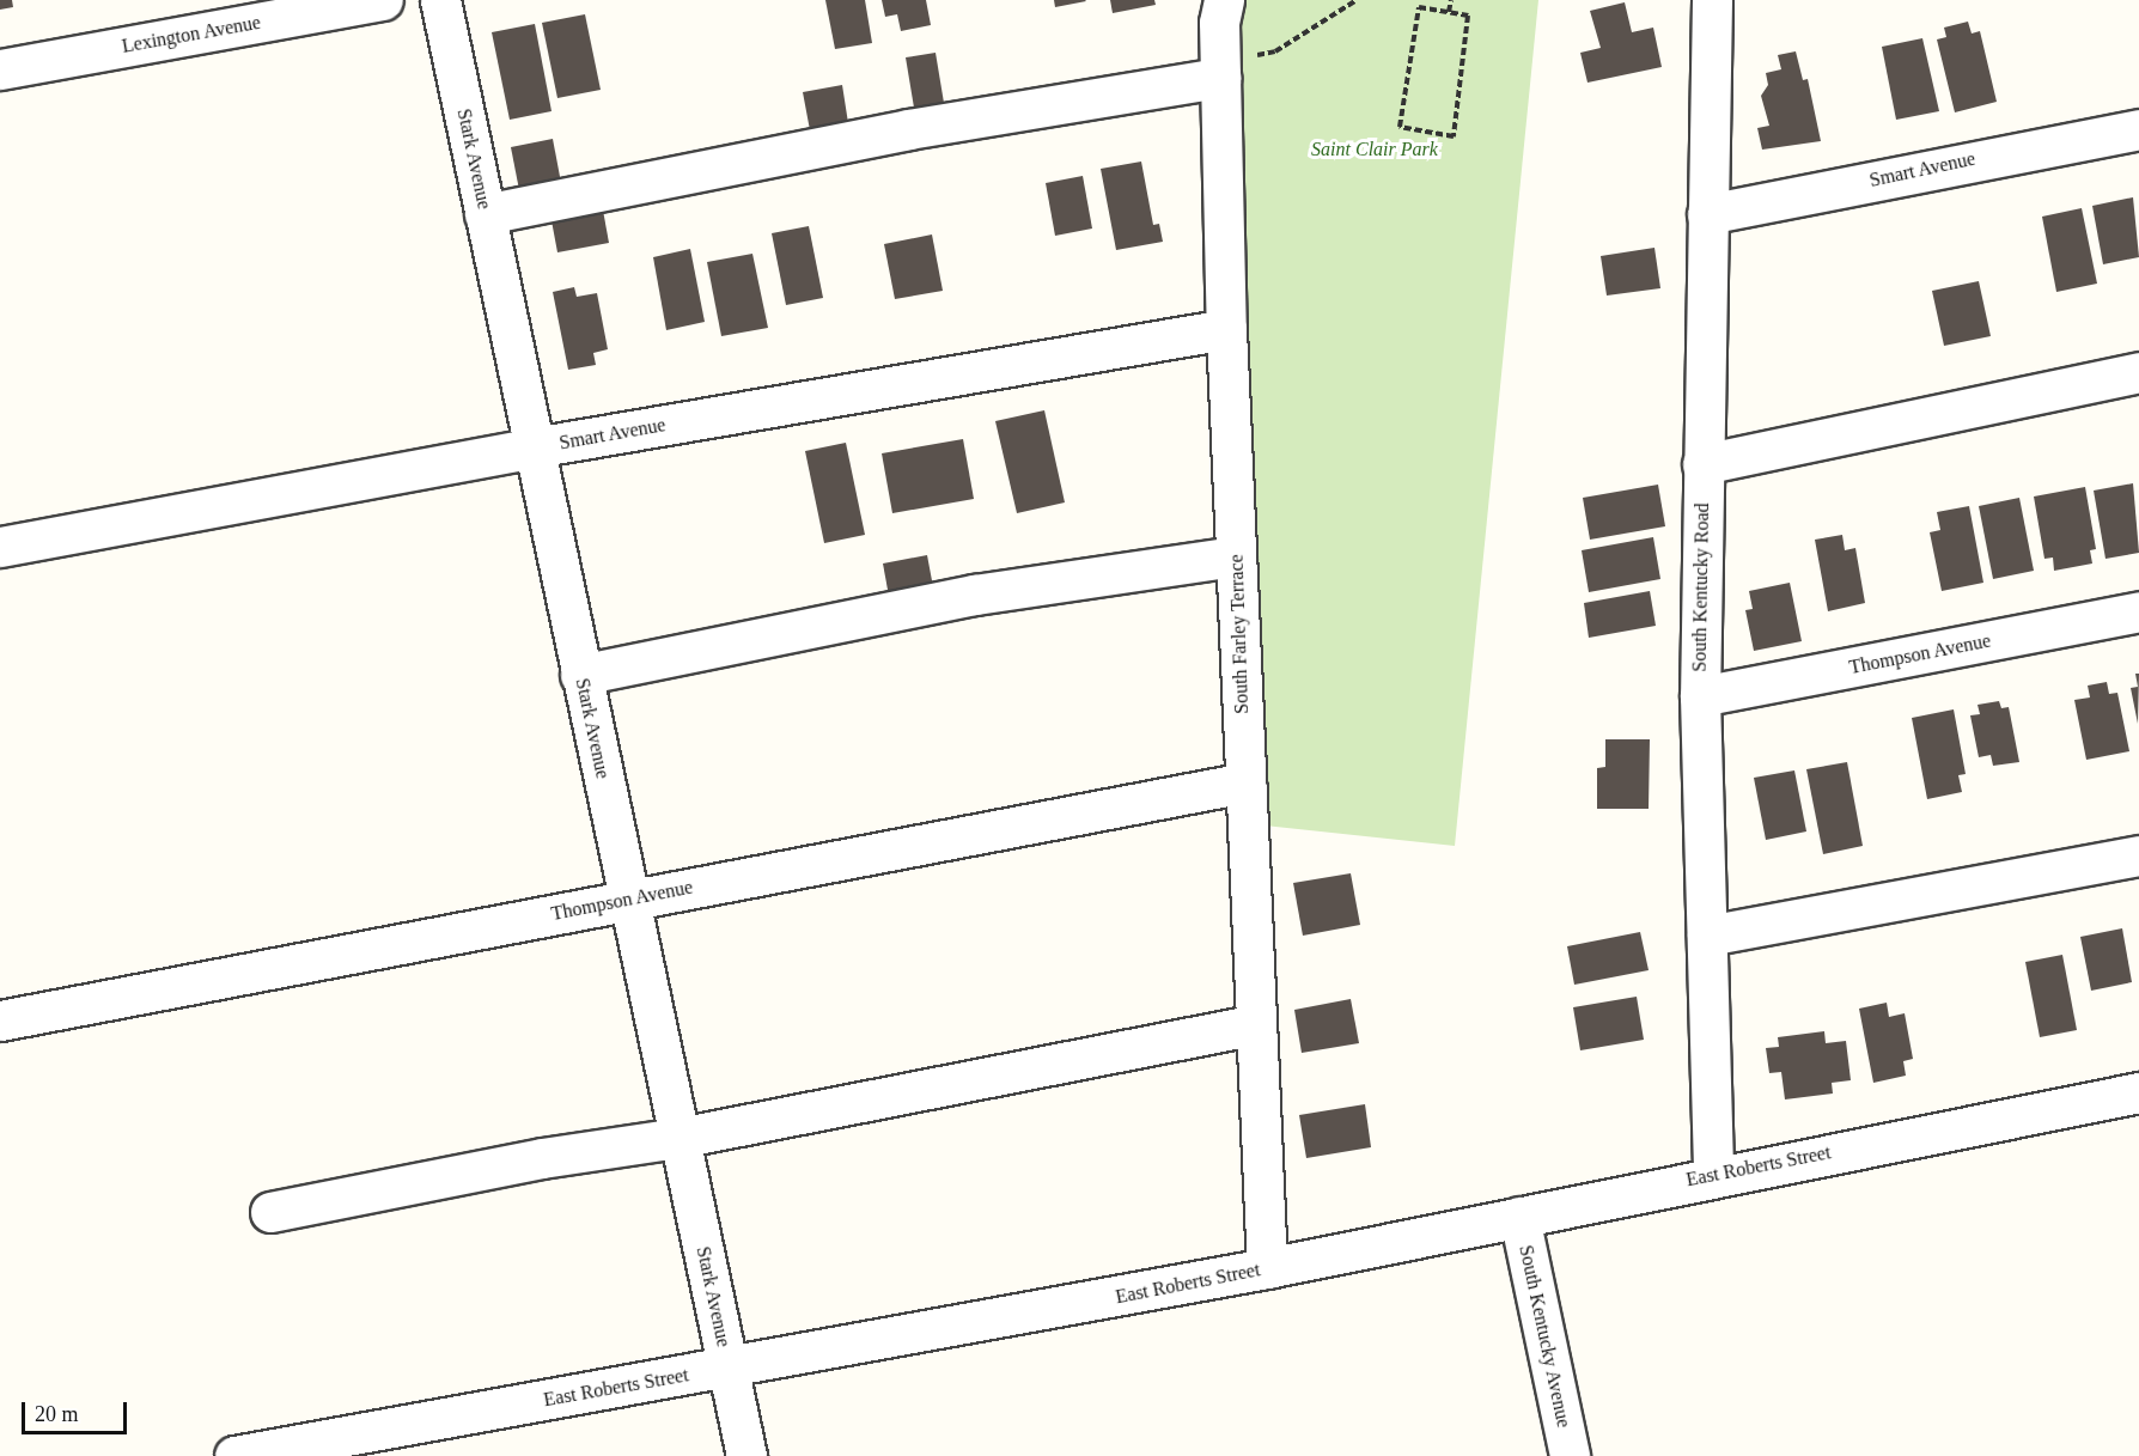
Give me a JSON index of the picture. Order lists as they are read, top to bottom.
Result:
{
  "streets": {
    "street": [
      "Lexington Avenue",
      "Stark Avenue",
      "Smart Avenue",
      "South Kentucky Road",
      "South Farley Terrace",
      "Thompson Avenue",
      "East Roberts Street",
      "South Kentucky Avenue"
    ]
  },
  "crossings": [
    ["Stark Avenue", "Smart Avenue"],
    ["Stark Avenue", "Thompson Avenue"],
    ["Stark Avenue", "East Roberts Street"],
    ["Smart Avenue", "South Kentucky Road"],
    ["Smart Avenue", "South Farley Terrace"],
    ["South Kentucky Road", "Thompson Avenue"],
    ["South Kentucky Road", "East Roberts Street"],
    ["South Farley Terrace", "Thompson Avenue"],
    ["South Farley Terrace", "East Roberts Street"],
    ["East Roberts Street", "South Kentucky Avenue"]
  ],
  "parks": ["Saint Clair Park"],
  "scale_bar": "20 m"
}
